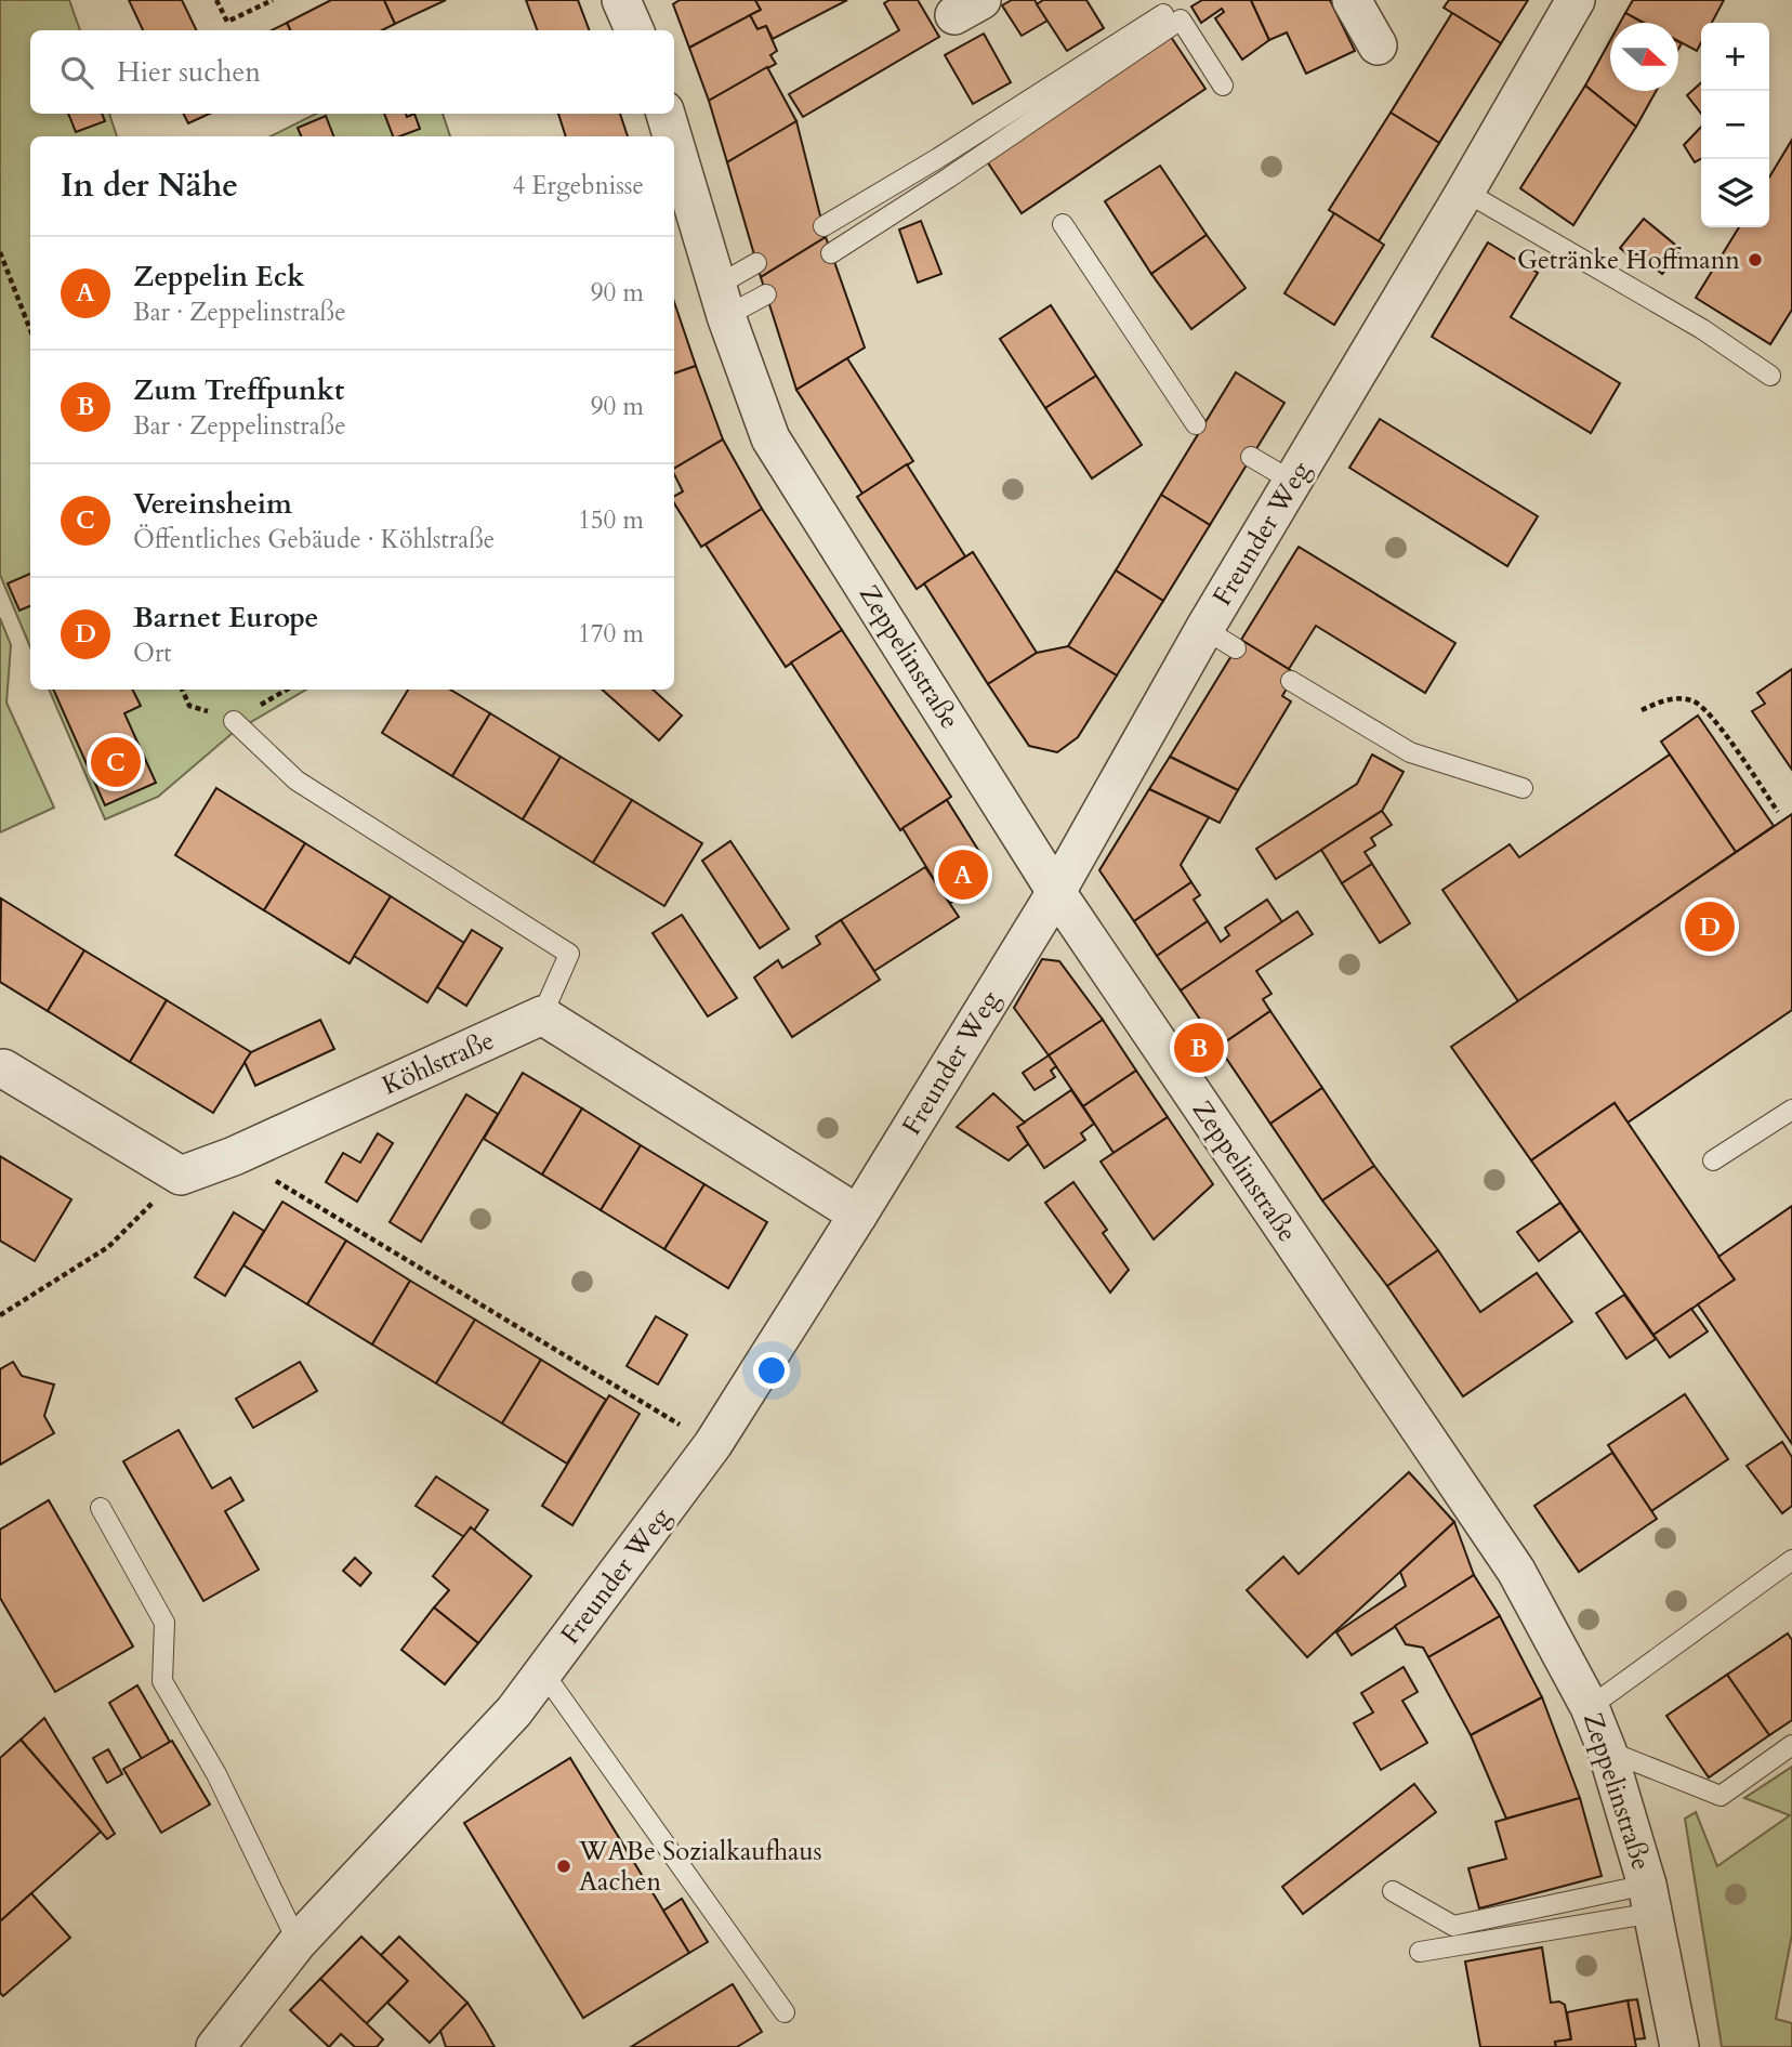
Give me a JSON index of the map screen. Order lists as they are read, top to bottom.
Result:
{
  "streets": {
    "street": ["Freunder Weg", "Zeppelinstraße", "Köhlstraße"]
  },
  "crossings": [
    ["Freunder Weg", "Zeppelinstraße"]
  ],
  "places": ["Getränke Hoffmann", "WABe Sozialkaufhaus Aachen"],
  "north": "right",
  "page": {
    "map_buttons": ["+", "−"],
    "search": "Hier suchen",
    "heading": ["In der Nähe", "4 Ergebnisse"],
    "list": [
      {
        "mark": "A",
        "name": "Zeppelin Eck",
        "note": "Bar · Zeppelinstraße",
        "value": "90 m"
      },
      {
        "mark": "B",
        "name": "Zum Treffpunkt",
        "note": "Bar · Zeppelinstraße",
        "value": "90 m"
      },
      {
        "mark": "C",
        "name": "Vereinsheim",
        "note": "Öffentliches Gebäude · Köhlstraße",
        "value": "150 m"
      },
      {
        "mark": "D",
        "name": "Barnet Europe",
        "note": "Ort",
        "value": "170 m"
      }
    ],
    "pins": [
      "C",
      "A",
      "D",
      "B"
    ]
  }
}
